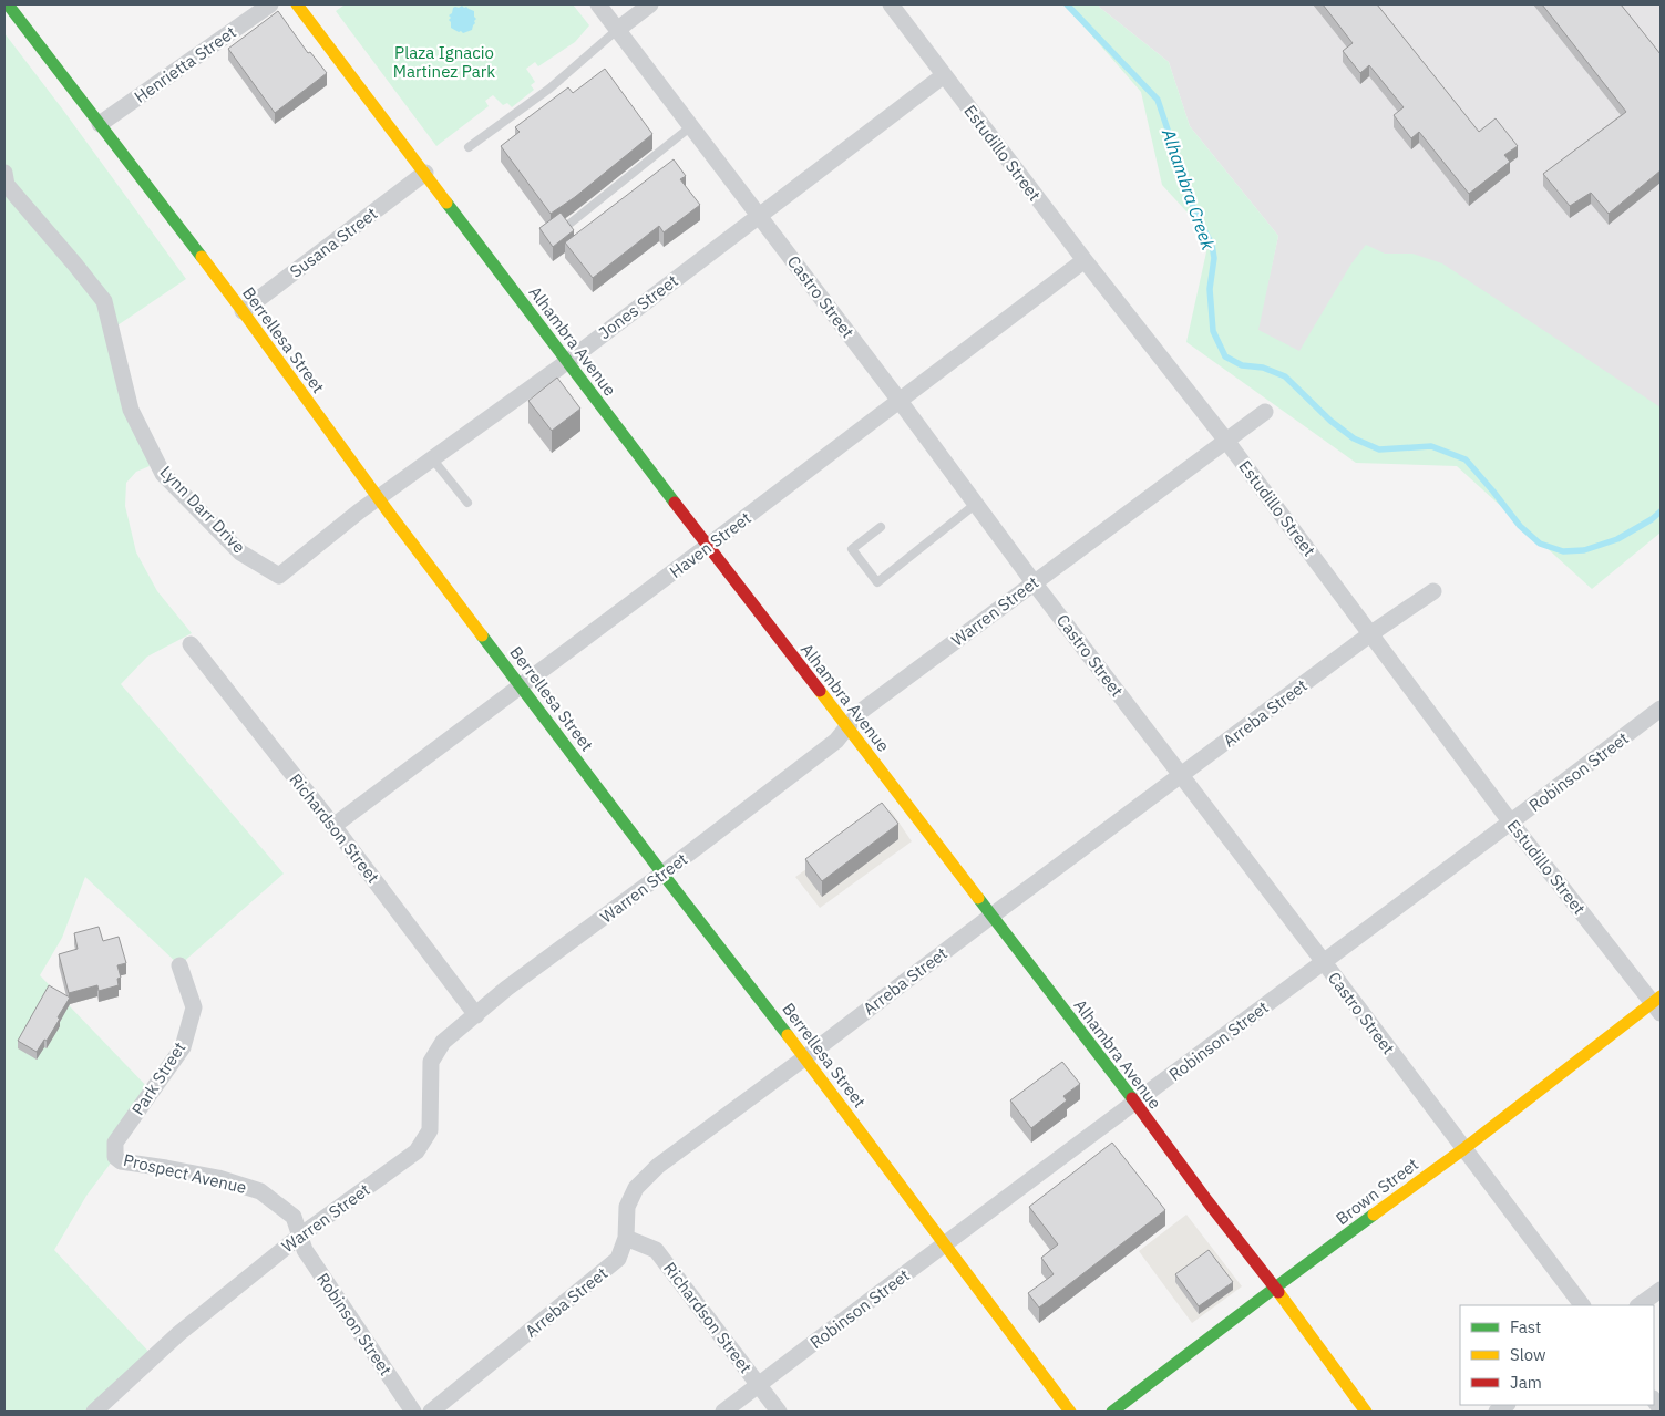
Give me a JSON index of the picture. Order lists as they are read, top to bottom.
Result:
{
  "streets": {
    "main road": ["Berrellesa Street", "Alhambra Avenue", "Brown Street"],
    "street": [
      "Henrietta Street",
      "Estudillo Street",
      "Susana Street",
      "Castro Street",
      "Jones Street",
      "Lynn Darr Drive",
      "Haven Street",
      "Warren Street",
      "Arreba Street",
      "Robinson Street",
      "Richardson Street",
      "Park Street",
      "Prospect Avenue"
    ]
  },
  "crossings": [
    ["Henrietta Street", "Berrellesa Street"],
    ["Estudillo Street", "Jones Street"],
    ["Estudillo Street", "Haven Street"],
    ["Estudillo Street", "Warren Street"],
    ["Estudillo Street", "Arreba Street"],
    ["Estudillo Street", "Robinson Street"],
    ["Estudillo Street", "Brown Street"],
    ["Susana Street", "Berrellesa Street"],
    ["Susana Street", "Alhambra Avenue"],
    ["Castro Street", "Jones Street"],
    ["Castro Street", "Haven Street"],
    ["Castro Street", "Warren Street"],
    ["Castro Street", "Arreba Street"],
    ["Castro Street", "Robinson Street"],
    ["Castro Street", "Brown Street"],
    ["Jones Street", "Berrellesa Street"],
    ["Jones Street", "Alhambra Avenue"],
    ["Jones Street", "Lynn Darr Drive"],
    ["Berrellesa Street", "Haven Street"],
    ["Berrellesa Street", "Warren Street"],
    ["Berrellesa Street", "Arreba Street"],
    ["Berrellesa Street", "Robinson Street"],
    ["Alhambra Avenue", "Haven Street"],
    ["Alhambra Avenue", "Warren Street"],
    ["Alhambra Avenue", "Arreba Street"],
    ["Alhambra Avenue", "Robinson Street"],
    ["Alhambra Avenue", "Brown Street"],
    ["Haven Street", "Richardson Street"],
    ["Warren Street", "Robinson Street"],
    ["Warren Street", "Richardson Street"],
    ["Warren Street", "Prospect Avenue"],
    ["Arreba Street", "Richardson Street"],
    ["Robinson Street", "Richardson Street"],
    ["Robinson Street", "Prospect Avenue"],
    ["Park Street", "Prospect Avenue"]
  ],
  "water": ["Alhambra Creek"],
  "parks": ["Plaza Ignacio Martinez Park"],
  "legend": ["Fast", "Slow", "Jam"]
}
